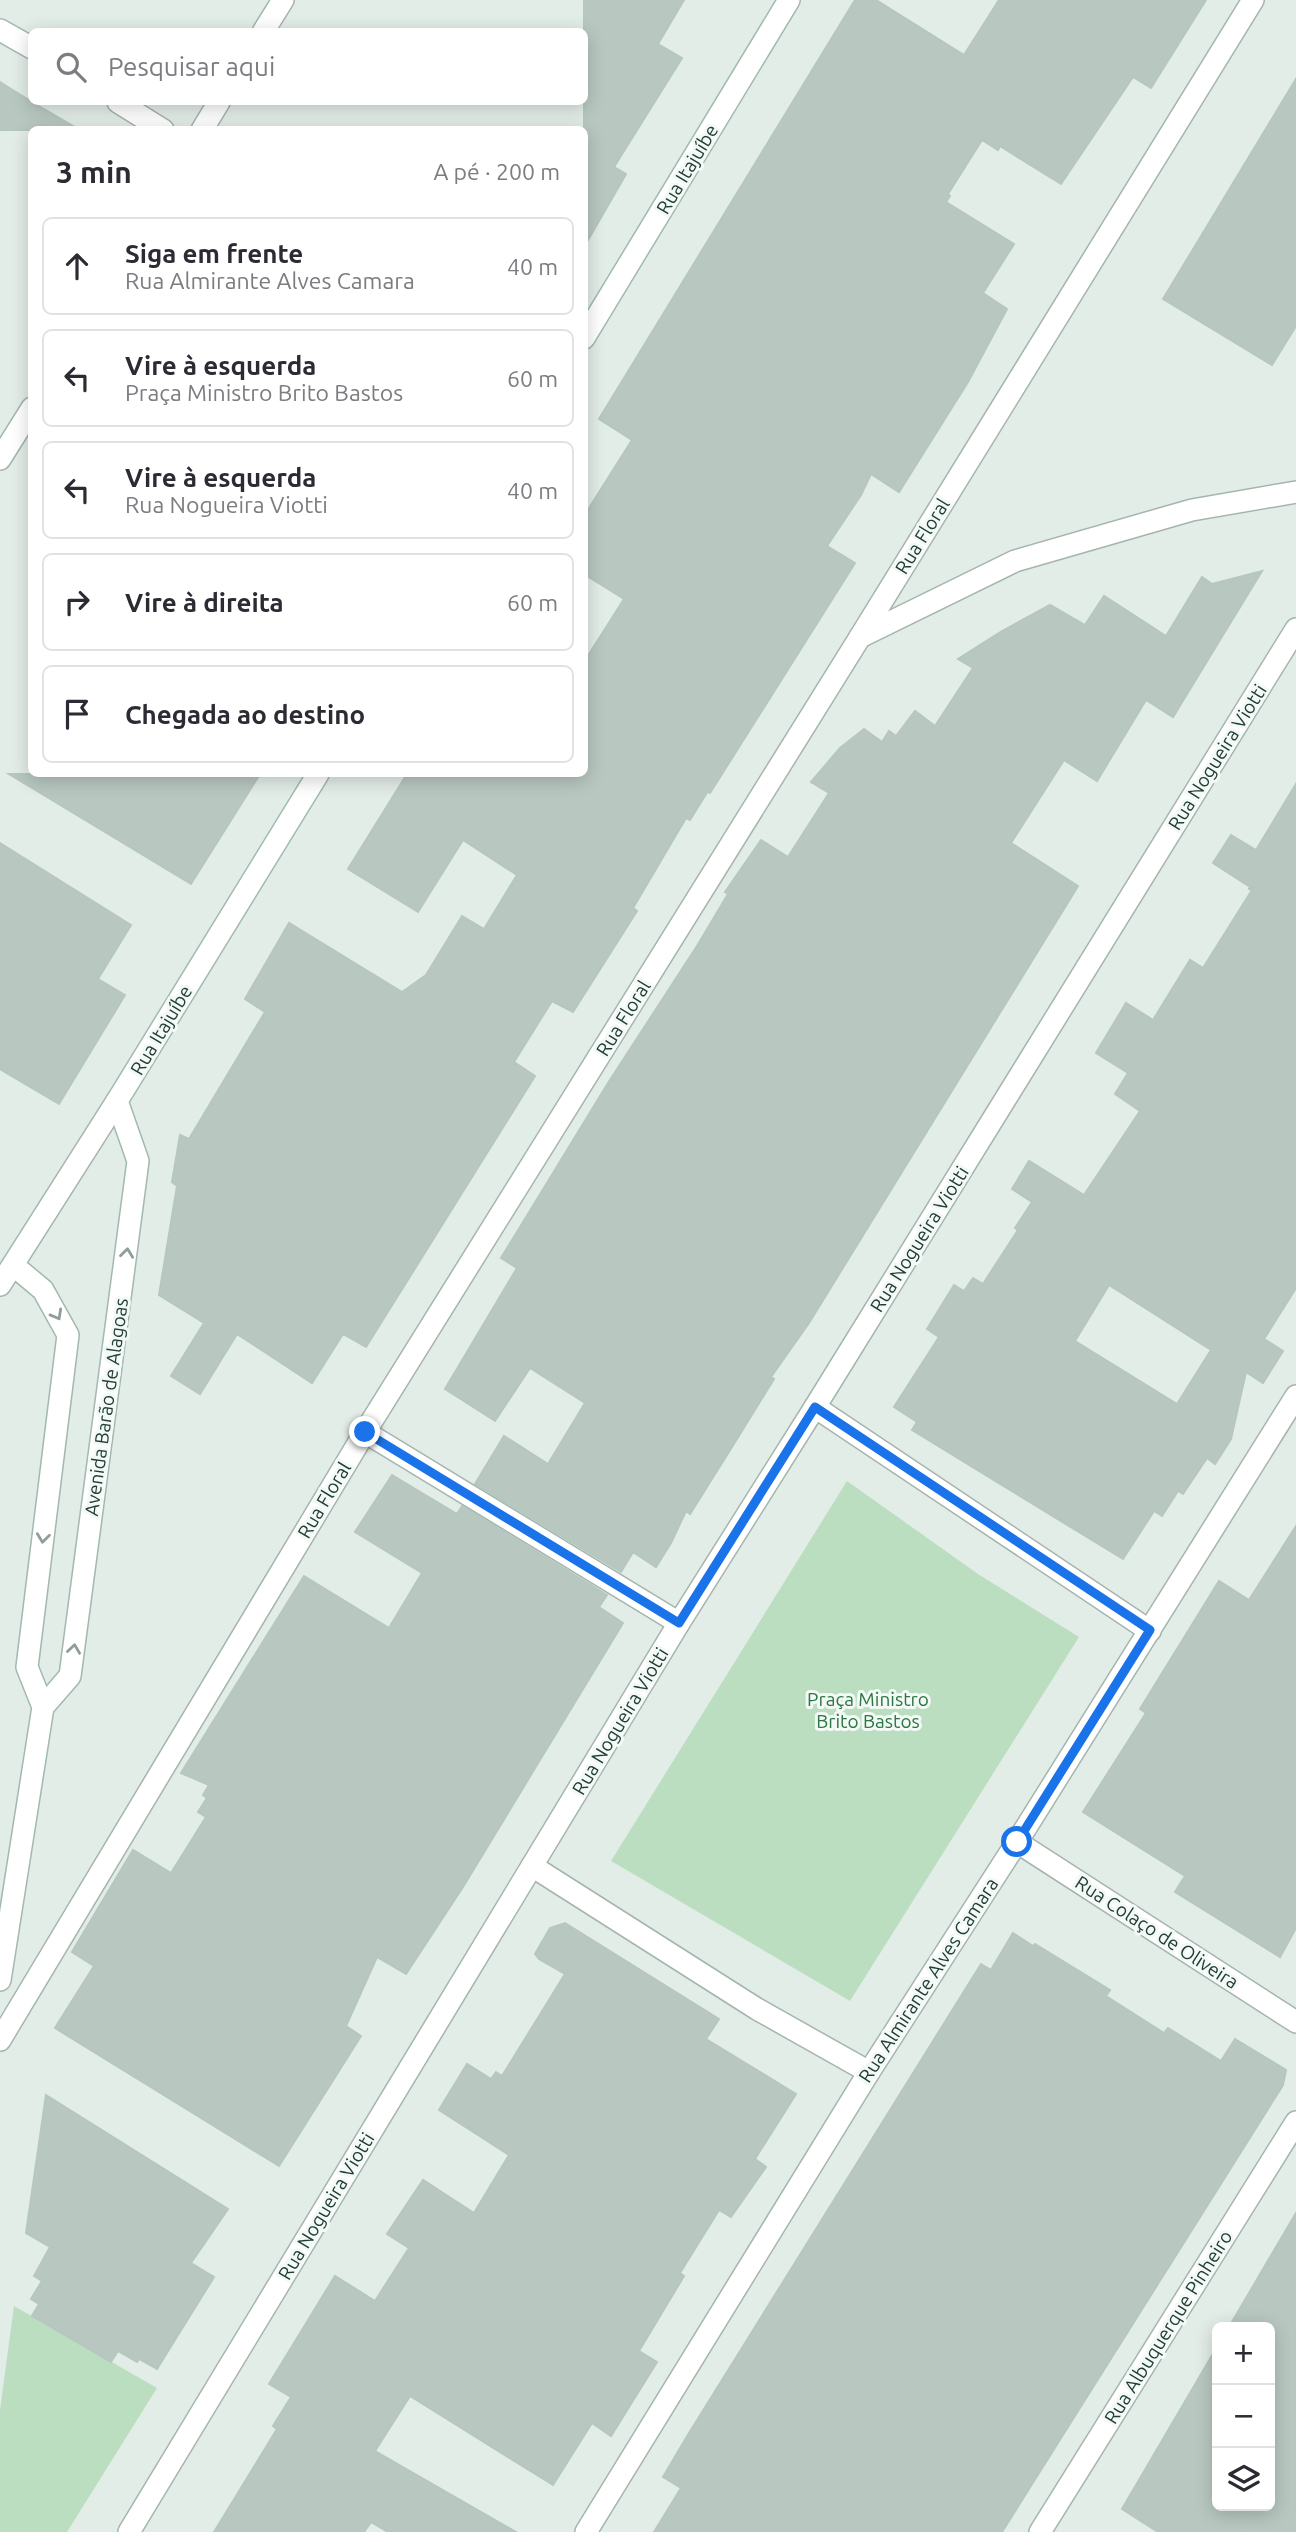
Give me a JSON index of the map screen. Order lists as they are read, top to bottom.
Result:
{
  "streets": {
    "street": [
      "Rua Itajuíbe",
      "Rua Floral",
      "Rua Nogueira Viotti",
      "Avenida Barão de Alagoas",
      "Rua Colaço de Oliveira",
      "Rua Almirante Alves Camara",
      "Rua Albuquerque Pinheiro"
    ]
  },
  "crossings": [
    ["Rua Itajuíbe", "Avenida Barão de Alagoas"],
    ["Rua Colaço de Oliveira", "Rua Almirante Alves Camara"]
  ],
  "parks": ["Praça Ministro Brito Bastos"],
  "page": {
    "search": "Pesquisar aqui",
    "heading": ["3 min", "A pé · 200 m"],
    "list": [
      ["Siga em frente", "Rua Almirante Alves Camara", "40 m"],
      ["Vire à esquerda", "Praça Ministro Brito Bastos", "60 m"],
      ["Vire à esquerda", "Rua Nogueira Viotti", "40 m"],
      ["Vire à direita", "60 m"],
      "Chegada ao destino"
    ],
    "map_buttons": ["+", "−"]
  }
}
